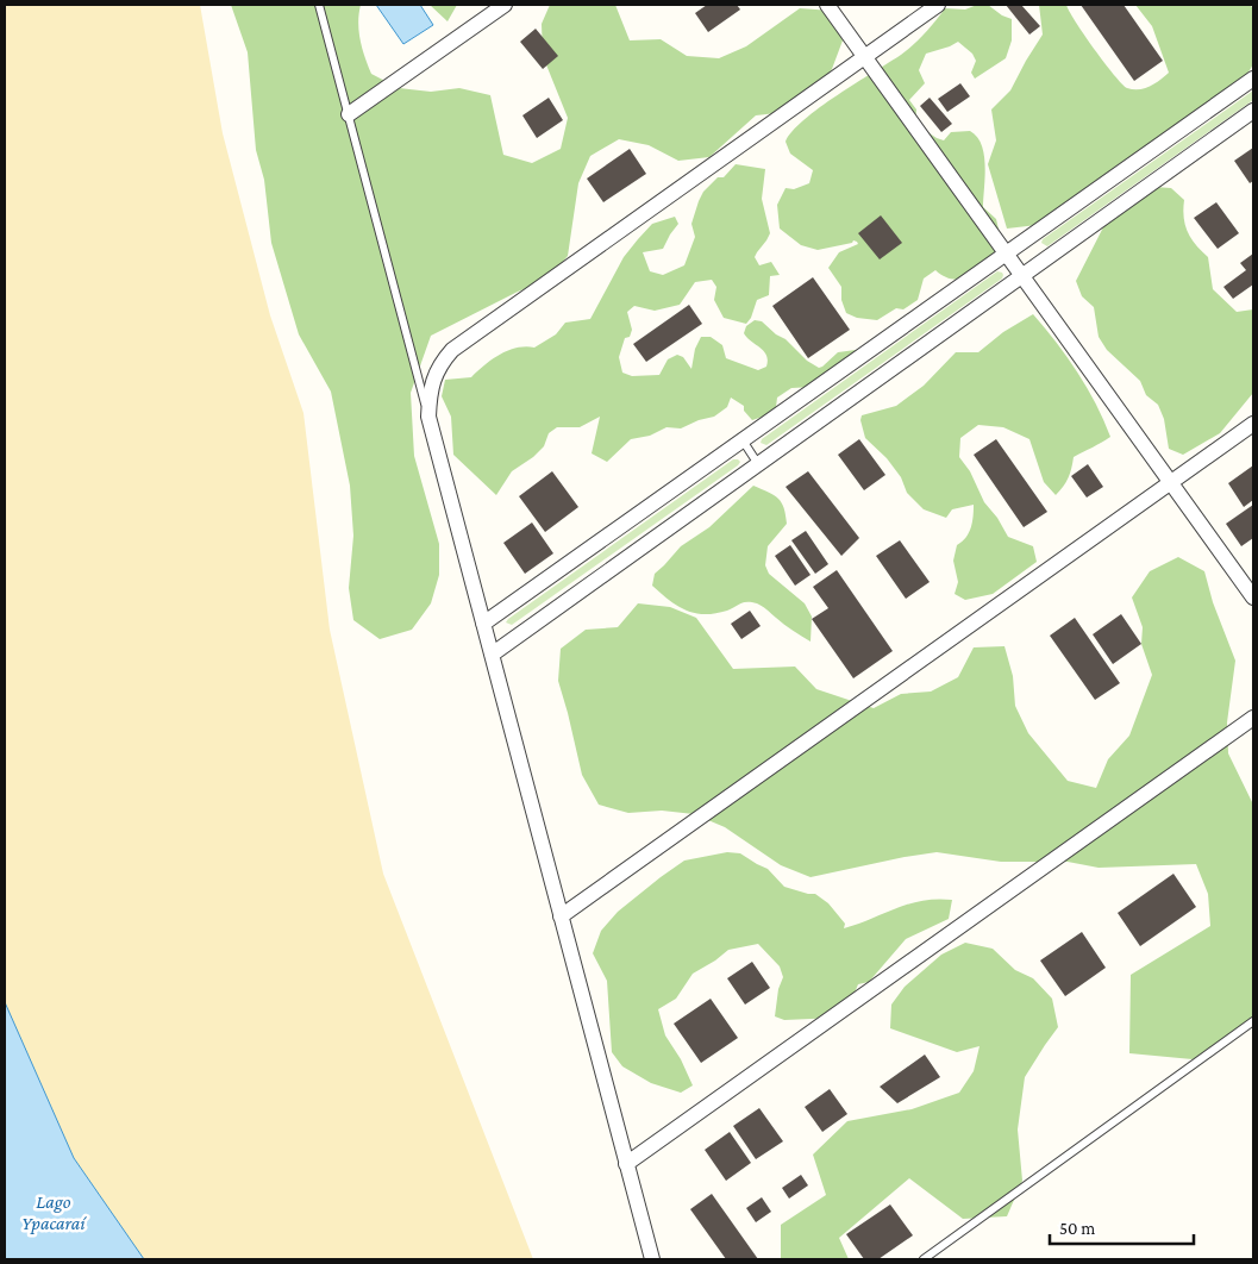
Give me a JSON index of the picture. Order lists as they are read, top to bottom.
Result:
{
  "water": ["Lago Ypacaraí"],
  "scale_bar": "50 m"
}
